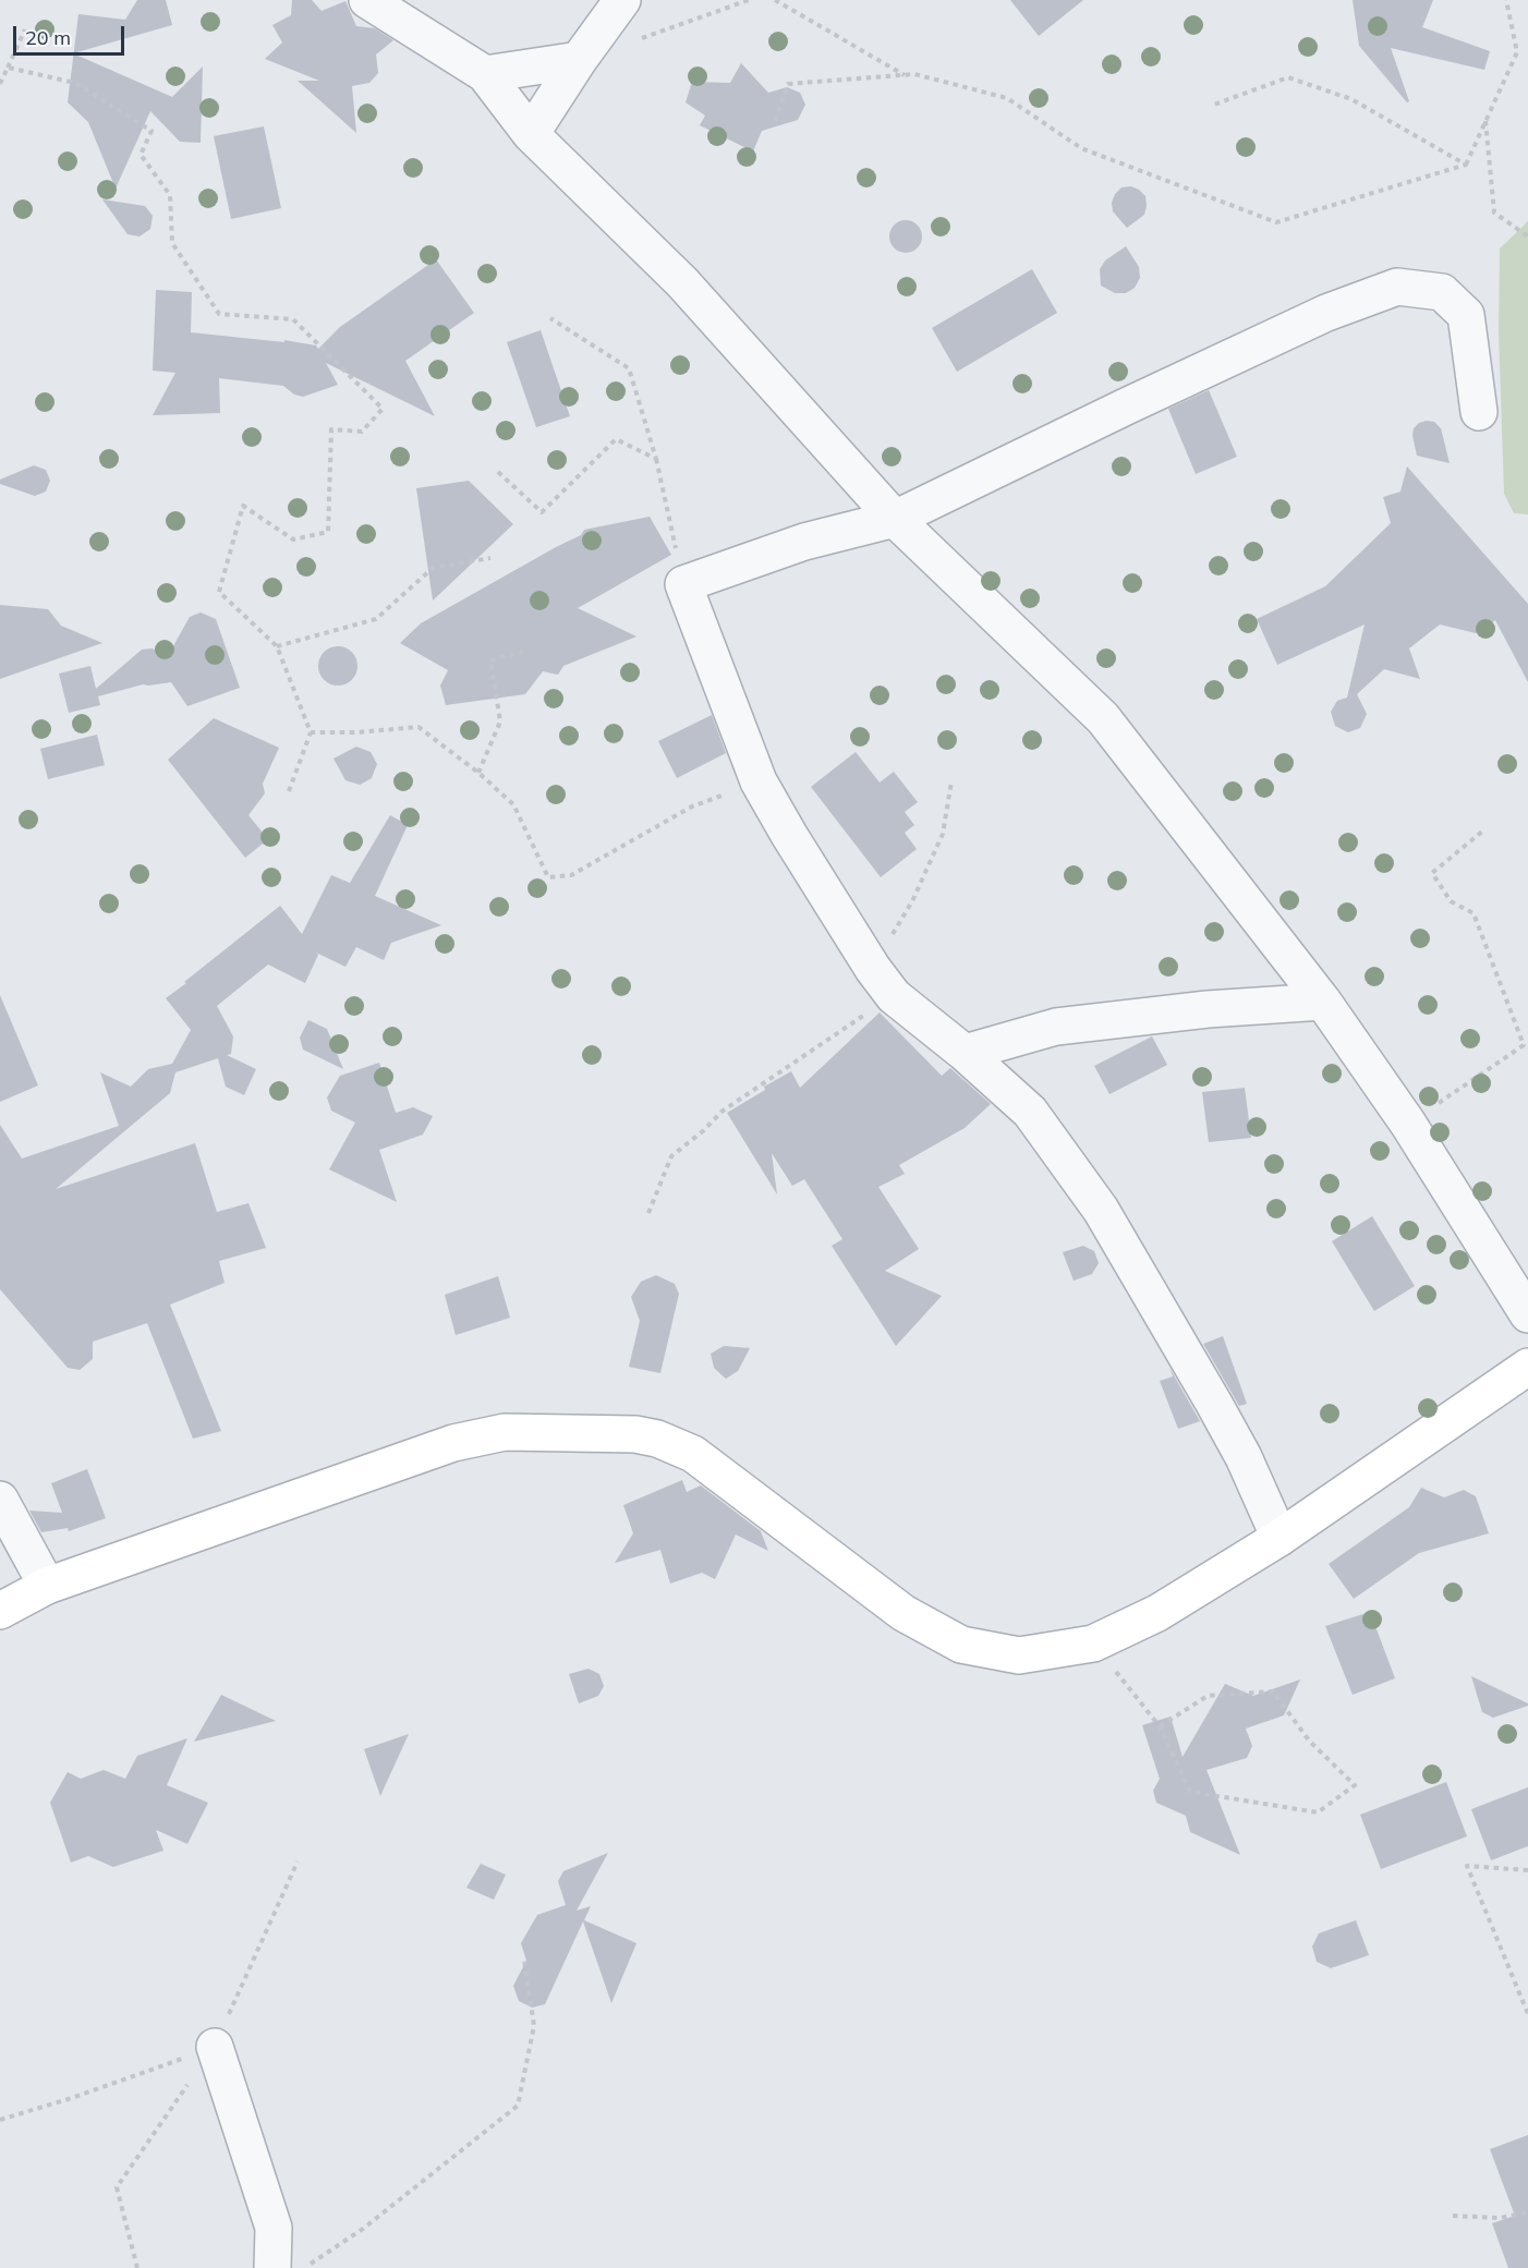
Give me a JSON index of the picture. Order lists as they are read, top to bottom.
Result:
{
  "scale_bar": "20 m"
}
